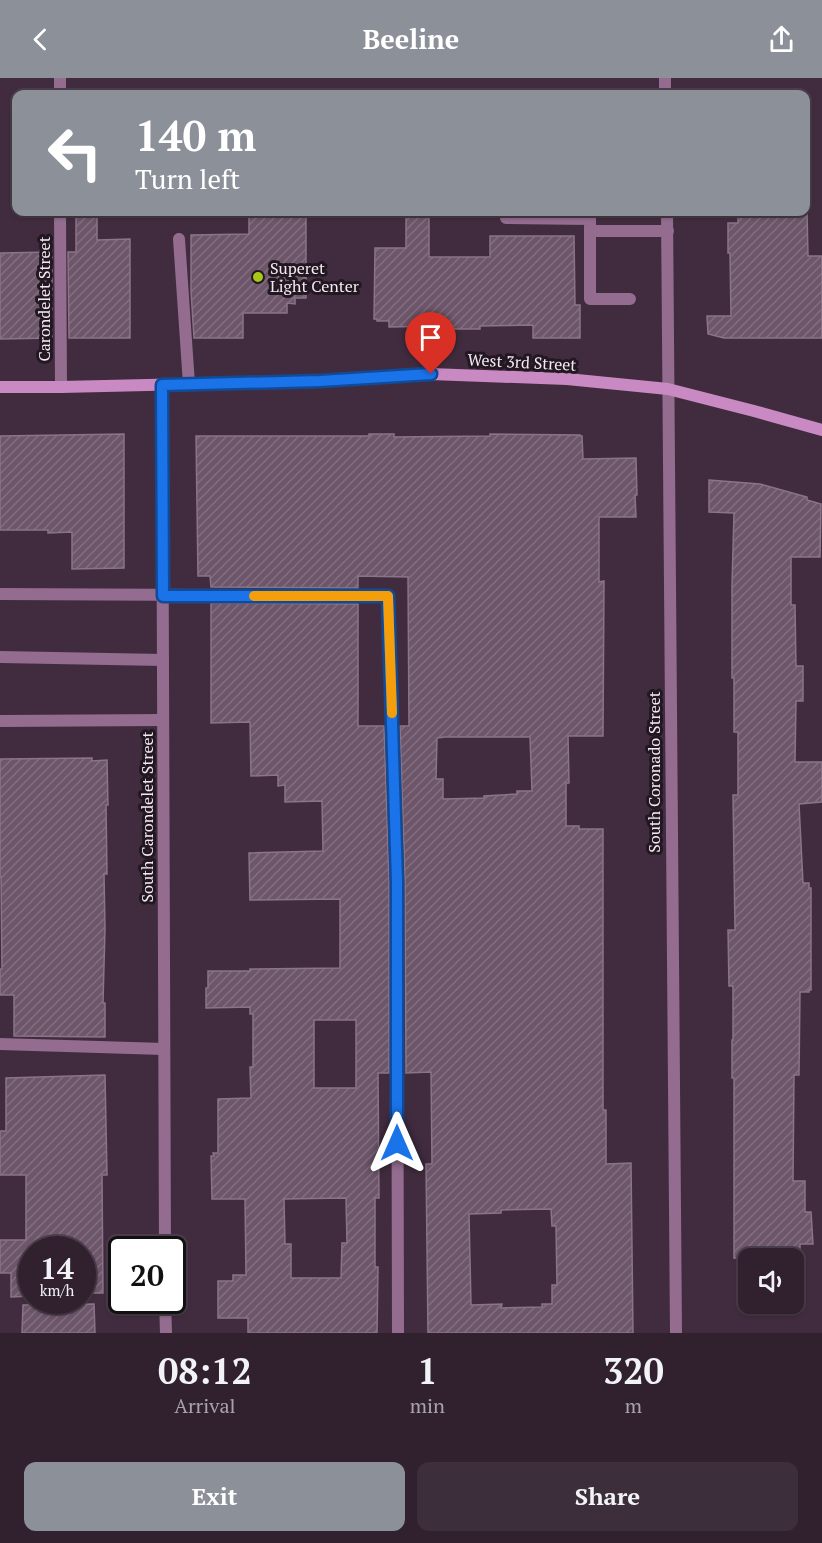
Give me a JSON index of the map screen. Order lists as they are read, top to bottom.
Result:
{
  "streets": {
    "main road": ["West 3rd Street"],
    "street": ["Carondelet Street", "South Coronado Street", "South Carondelet Street"]
  },
  "crossings": [
    ["Carondelet Street", "West 3rd Street"],
    ["West 3rd Street", "South Coronado Street"],
    ["West 3rd Street", "South Carondelet Street"]
  ],
  "places": ["Superet Light Center"],
  "page": {
    "header": "Beeline",
    "turn": ["140 m", "Turn left"],
    "speed": "14 km/h",
    "limit": "20",
    "eta": [
      "08:12",
      "Arrival",
      "1",
      "min",
      "320",
      "m"
    ],
    "buttons": ["Exit", "Share"]
  }
}
